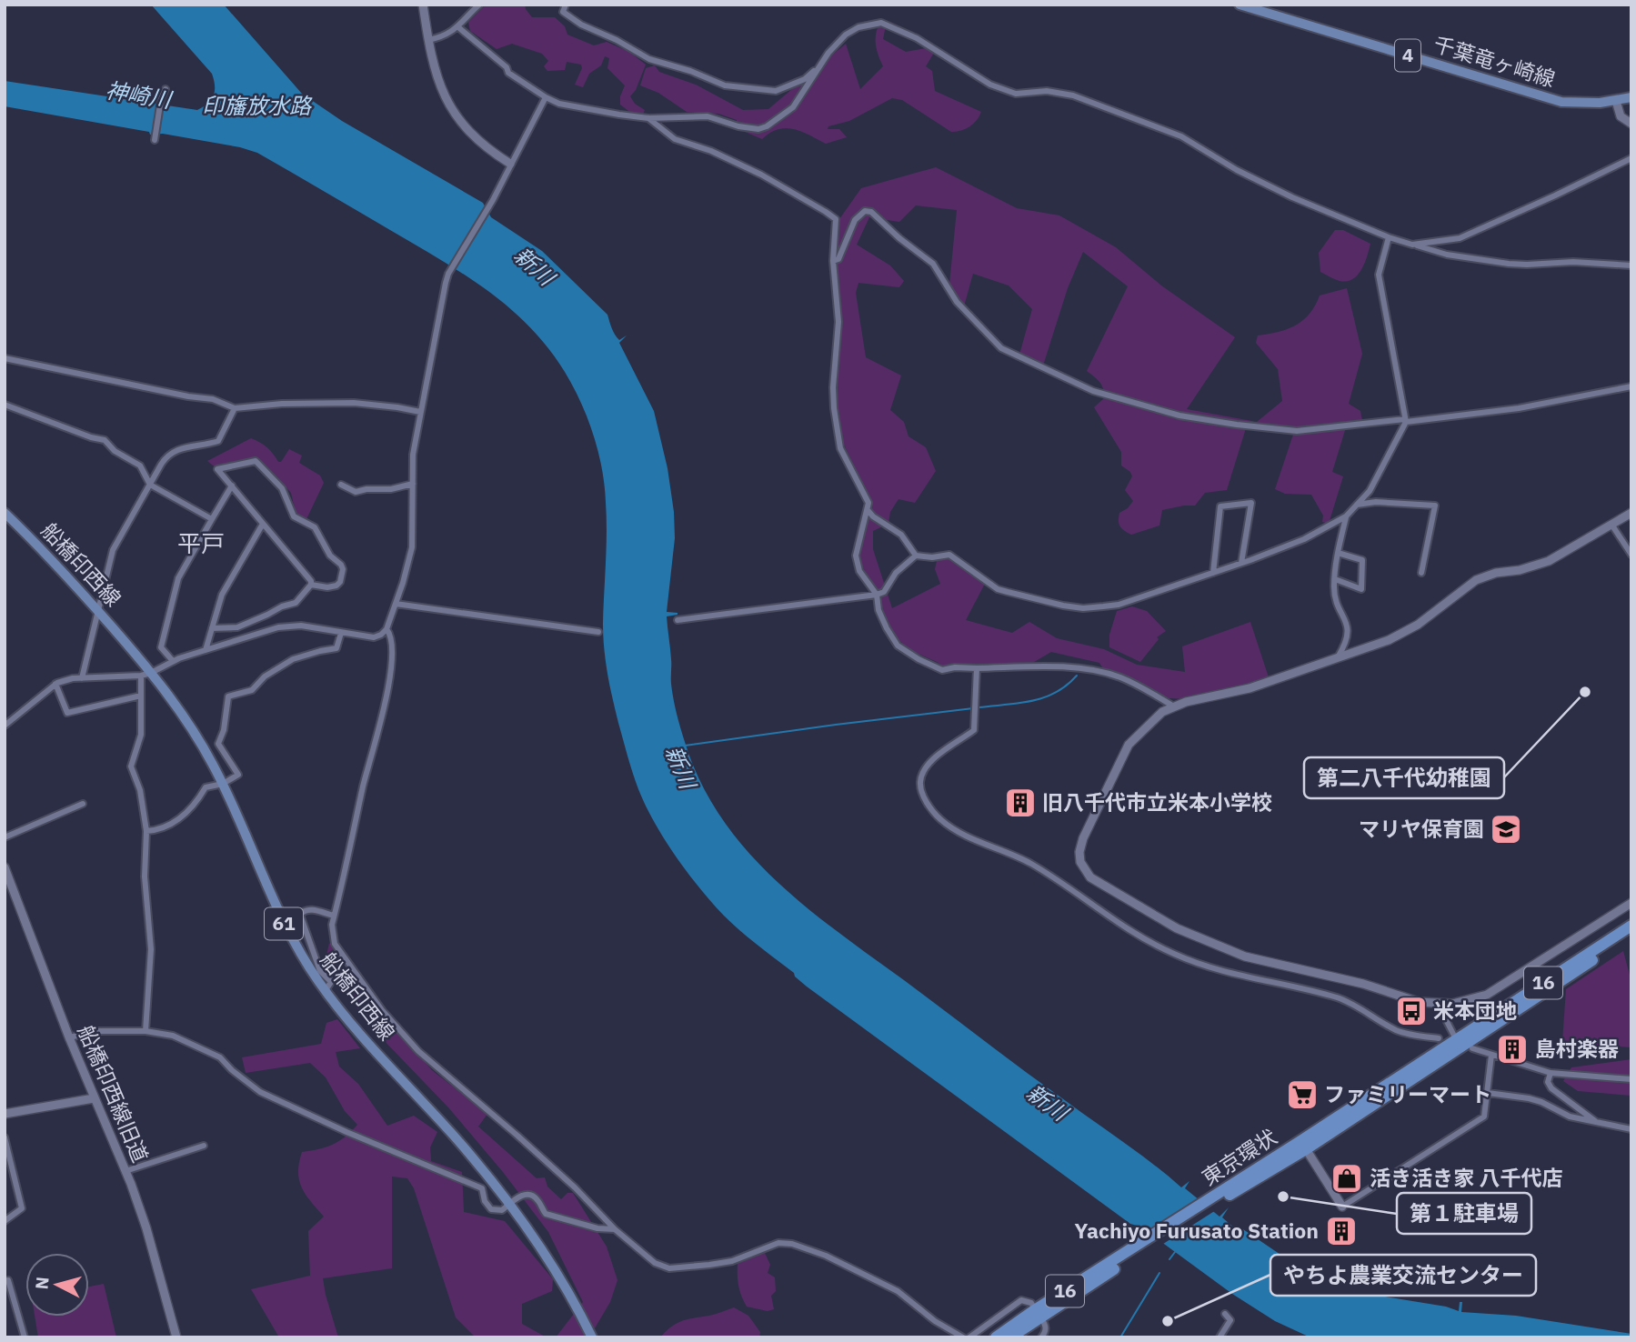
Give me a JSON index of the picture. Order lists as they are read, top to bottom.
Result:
{
  "streets": {
    "highway": ["16", "東京環状"],
    "main road": [
      "4",
      "千葉竜ヶ崎線",
      "船橋印西線",
      "61"
    ],
    "street": ["船橋印西線旧道"]
  },
  "districts": ["平戸"],
  "water": ["神崎川", "印旛放水路", "新川"],
  "places": {
    "other": ["第二八千代幼稚園", "第１駐車場", "やちよ農業交流センター"],
    "building": ["旧八千代市立米本小学校", "島村楽器", "Yachiyo Furusato Station"],
    "school or university": ["マリヤ保育園"],
    "bus stop": ["米本団地"],
    "supermarket": ["ファミリーマート"],
    "shop": ["活き活き家 八千代店"]
  },
  "north": "left"
}
